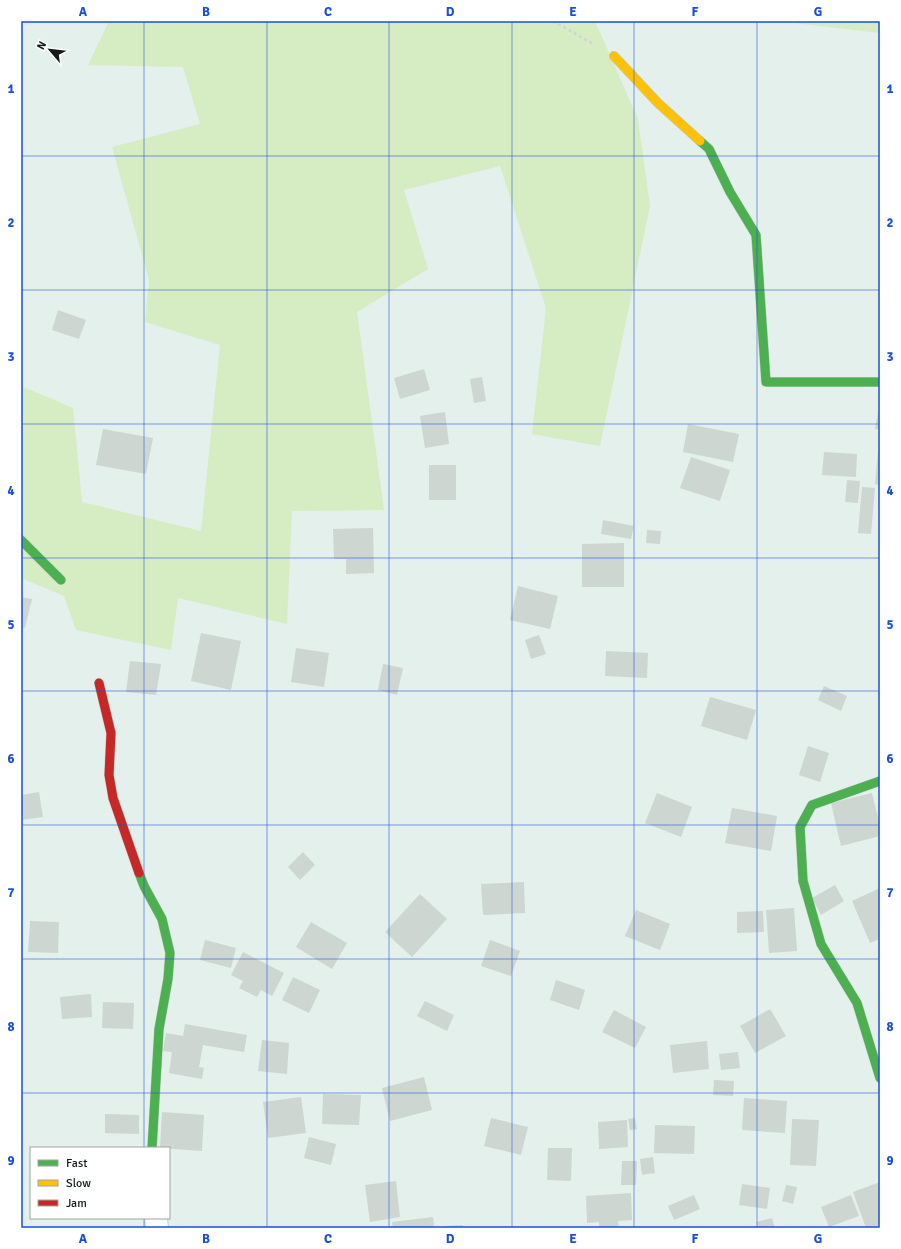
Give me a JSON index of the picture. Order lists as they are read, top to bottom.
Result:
{
  "legend": ["Fast", "Slow", "Jam"],
  "north": "top left",
  "grid": {
    "columns": [
      "A",
      "B",
      "C",
      "D",
      "E",
      "F",
      "G"
    ],
    "rows": [
      "1",
      "2",
      "3",
      "4",
      "5",
      "6",
      "7",
      "8",
      "9"
    ]
  }
}
